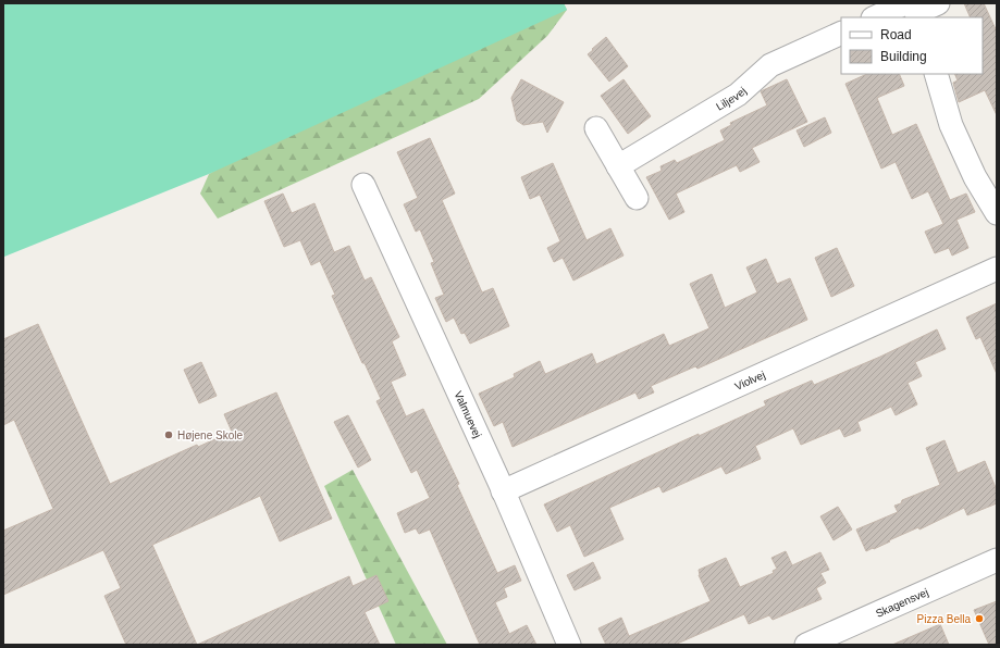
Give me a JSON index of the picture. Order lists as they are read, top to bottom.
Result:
{
  "streets": {
    "street": [
      "Liljevej",
      "Violvej",
      "Valmuevej",
      "Skagensvej"
    ]
  },
  "crossings": [
    ["Violvej", "Valmuevej"]
  ],
  "places": ["Højene Skole", "Pizza Bella"],
  "legend": ["Road", "Building"]
}
